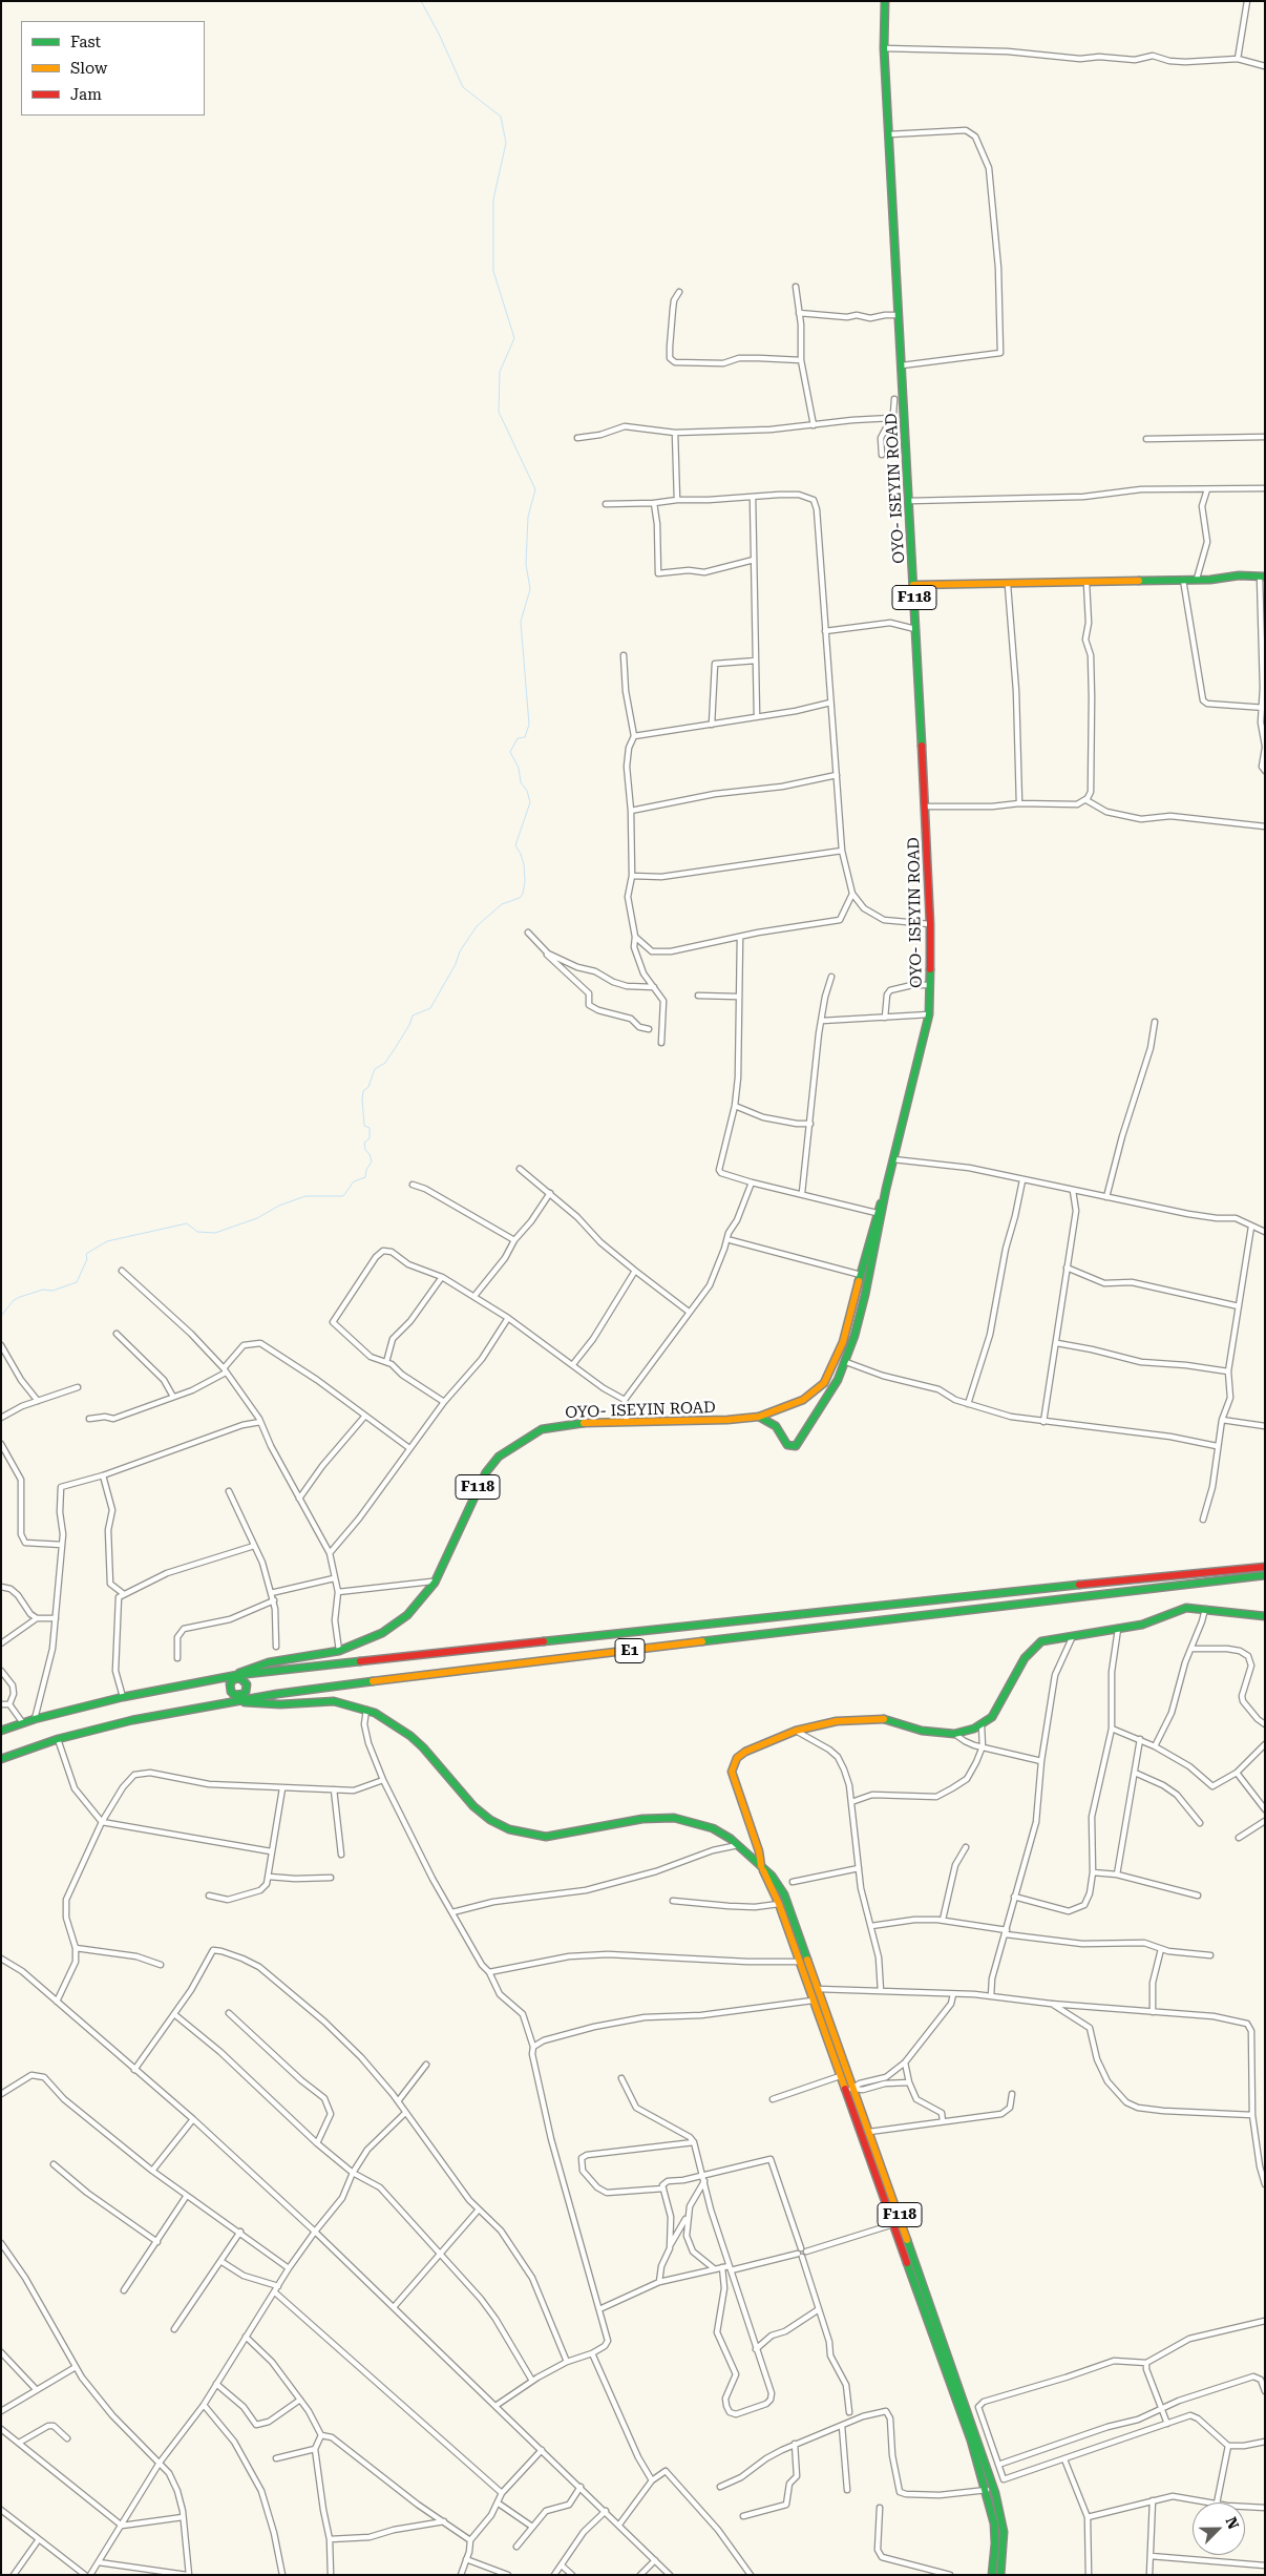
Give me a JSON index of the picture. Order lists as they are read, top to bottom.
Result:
{
  "streets": {
    "main road": ["OYO- ISEYIN ROAD", "F118", "E1"]
  },
  "legend": ["Fast", "Slow", "Jam"],
  "north": "top right"
}
